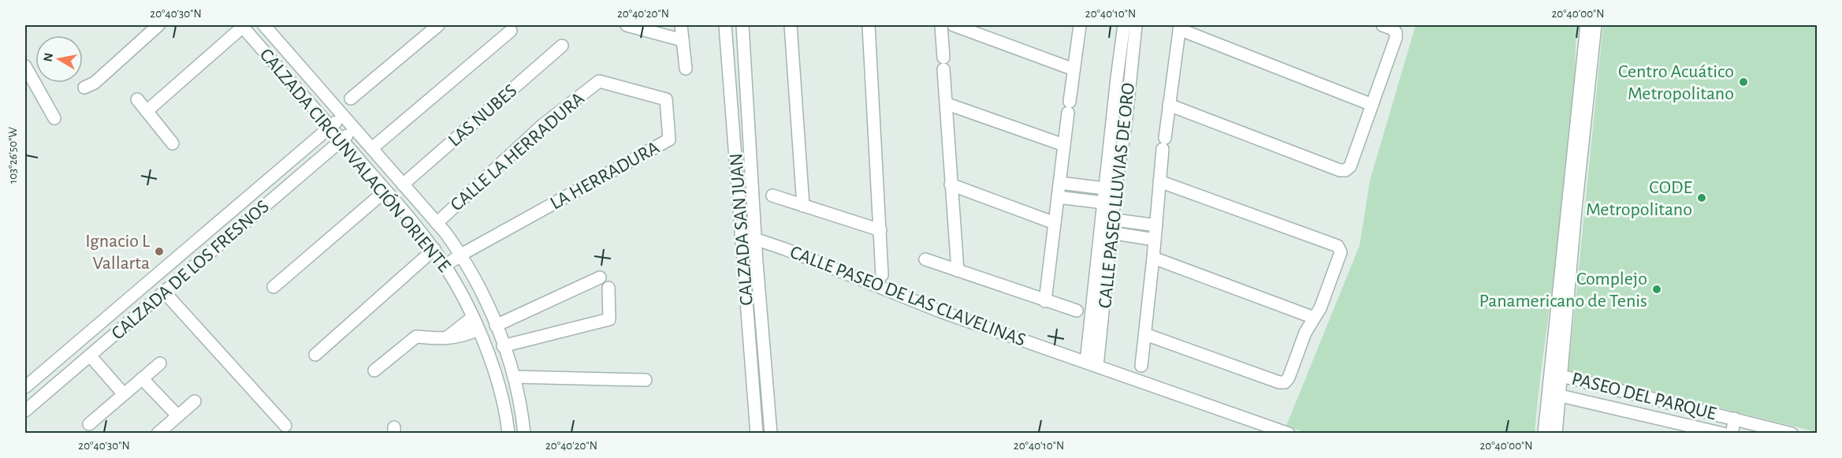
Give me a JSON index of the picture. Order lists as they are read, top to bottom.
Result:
{
  "streets": {
    "street": [
      "LAS NUBES",
      "CALLE LA HERRADURA",
      "CALZADA CIRCUNVALACIÓN ORIENTE",
      "LA HERRADURA",
      "CALLE PASEO LLUVIAS DE ORO",
      "CALZADA SAN JUAN",
      "CALZADA DE LOS FRESNOS",
      "CALLE PASEO DE LAS CLAVELINAS",
      "PASEO DEL PARQUE"
    ]
  },
  "crossings": [
    ["LAS NUBES", "CALZADA CIRCUNVALACIÓN ORIENTE"],
    ["CALLE LA HERRADURA", "CALZADA CIRCUNVALACIÓN ORIENTE"],
    ["CALLE LA HERRADURA", "LA HERRADURA"],
    ["CALZADA CIRCUNVALACIÓN ORIENTE", "LA HERRADURA"],
    ["CALZADA CIRCUNVALACIÓN ORIENTE", "CALZADA DE LOS FRESNOS"],
    ["CALLE PASEO LLUVIAS DE ORO", "CALLE PASEO DE LAS CLAVELINAS"],
    ["CALZADA SAN JUAN", "CALLE PASEO DE LAS CLAVELINAS"]
  ],
  "places": [
    "Centro Acuático Metropolitano",
    "CODE Metropolitano",
    "Ignacio L Vallarta",
    "Complejo Panamericano de Tenis"
  ],
  "north": "left",
  "coordinates": [
    "20°40'30\"N",
    "20°40'20\"N",
    "20°40'10\"N",
    "20°40'00\"N",
    "103°26'50\"W"
  ]
}
